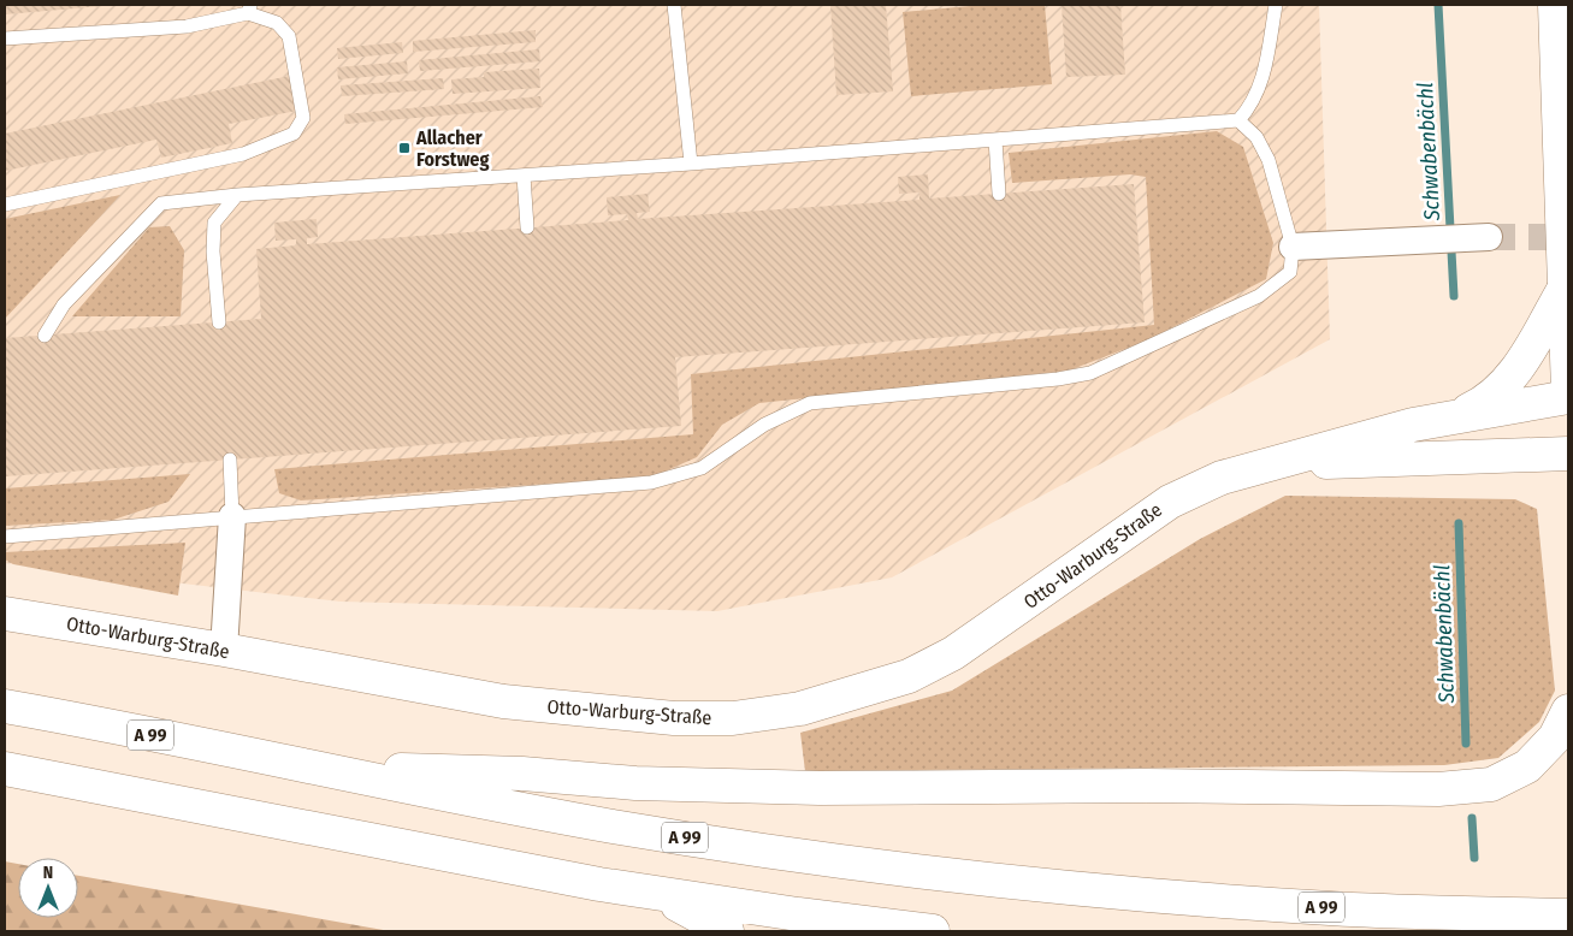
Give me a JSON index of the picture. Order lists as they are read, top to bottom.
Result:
{
  "streets": {
    "main road": ["Otto-Warburg-Straße", "A 99"]
  },
  "water": ["Schwabenbächl"],
  "places": {
    "transit": ["Allacher Forstweg"]
  },
  "north": "top"
}
